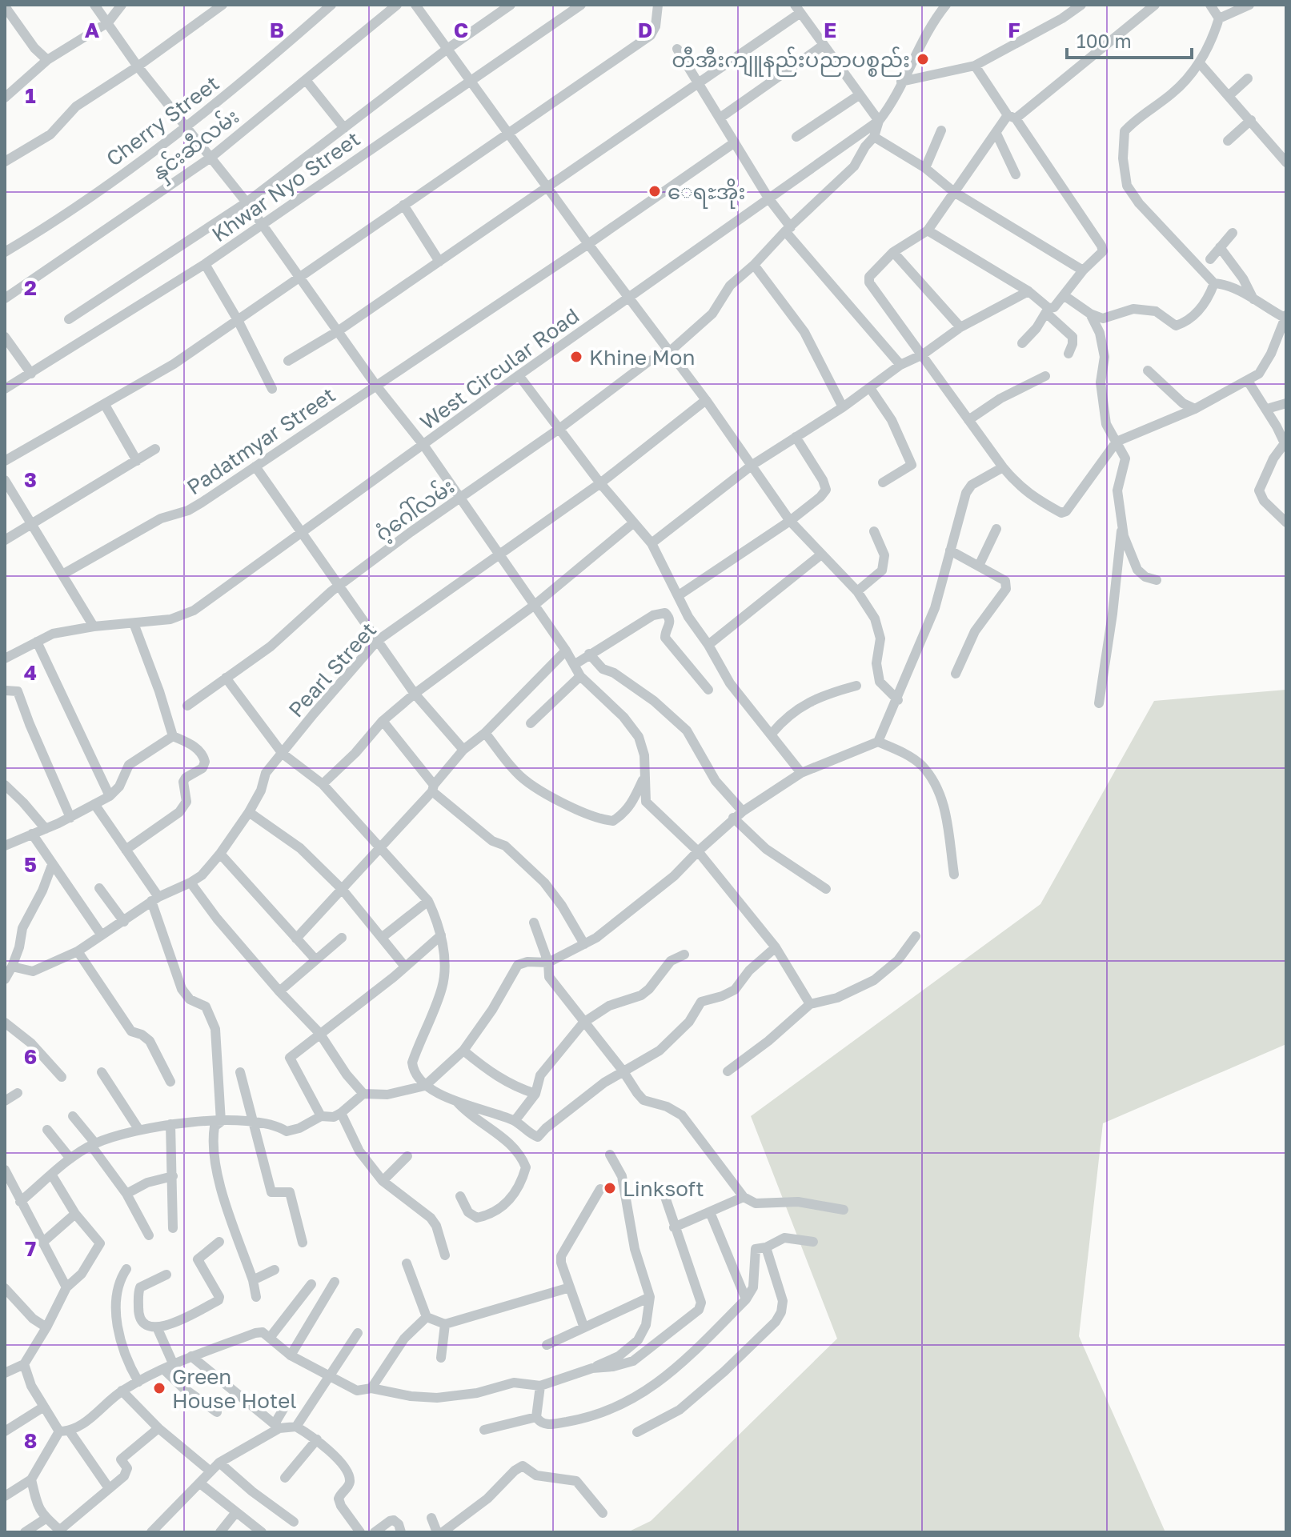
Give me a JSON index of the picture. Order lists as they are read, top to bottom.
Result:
{
  "streets": {
    "street": [
      "Cherry Street",
      "နှင်းဆီလမ်း",
      "Khwar Nyo Street",
      "West Circular Road",
      "Padatmyar Street",
      "ဂံ့ဂေါ်လမ်း",
      "Pearl Street"
    ]
  },
  "crossings": [
    ["West Circular Road", "ဂံ့ဂေါ်လမ်း"]
  ],
  "places": [
    "တီအီးကျူနည်းပညာပစ္စည်း",
    "ေရႊအိုး",
    "Khine Mon",
    "Linksoft",
    "Green House Hotel"
  ],
  "scale_bar": "100 m",
  "grid": {
    "columns": [
      "A",
      "B",
      "C",
      "D",
      "E",
      "F"
    ],
    "rows": [
      "1",
      "2",
      "3",
      "4",
      "5",
      "6",
      "7",
      "8"
    ]
  }
}
